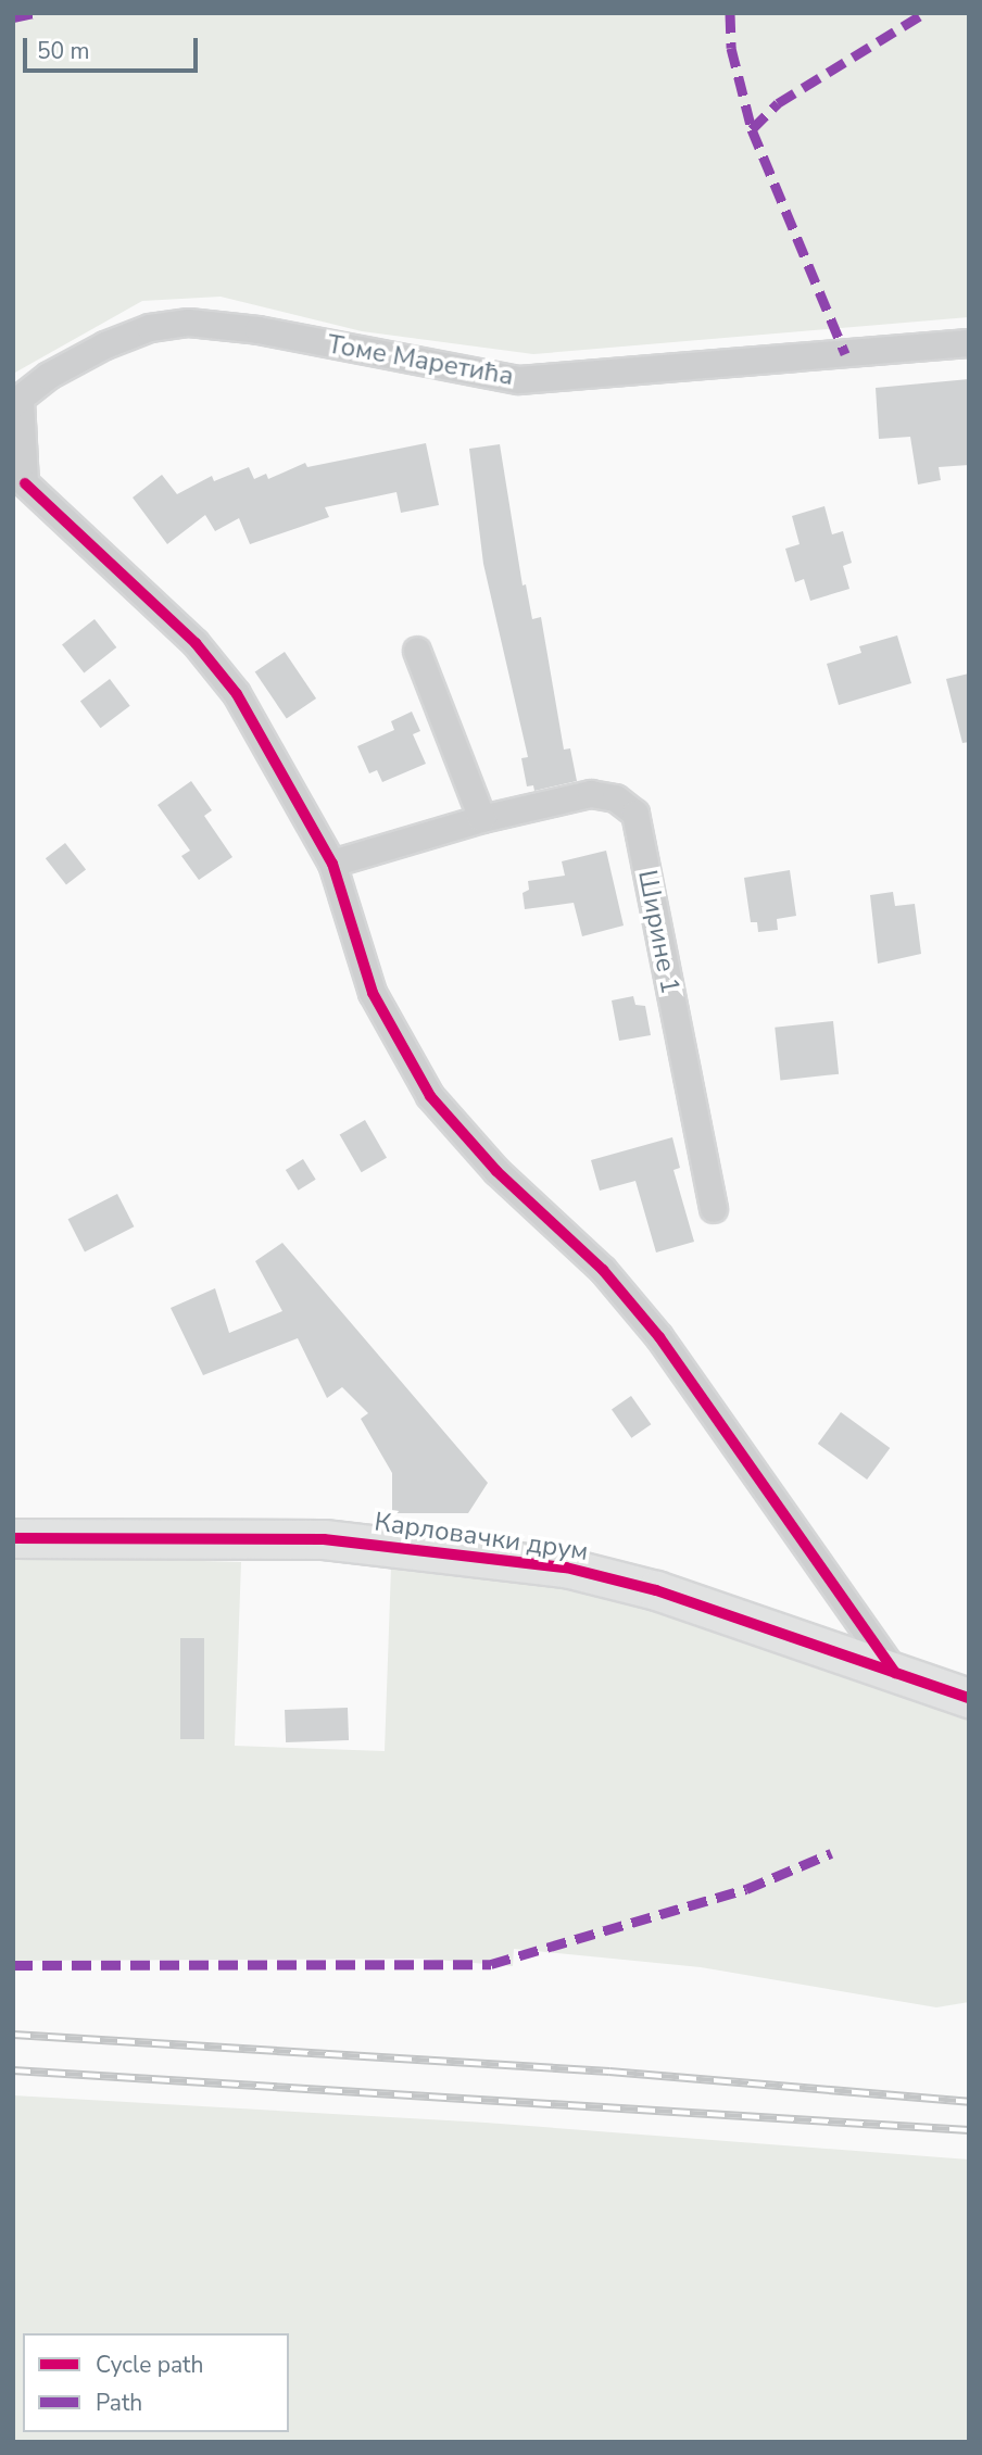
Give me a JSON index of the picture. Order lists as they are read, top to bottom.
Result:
{
  "streets": {
    "main road": ["Карловачки друм"],
    "street": ["Томе Маретића", "Ширине 1"]
  },
  "legend": ["Cycle path", "Path"],
  "scale_bar": "50 m"
}
